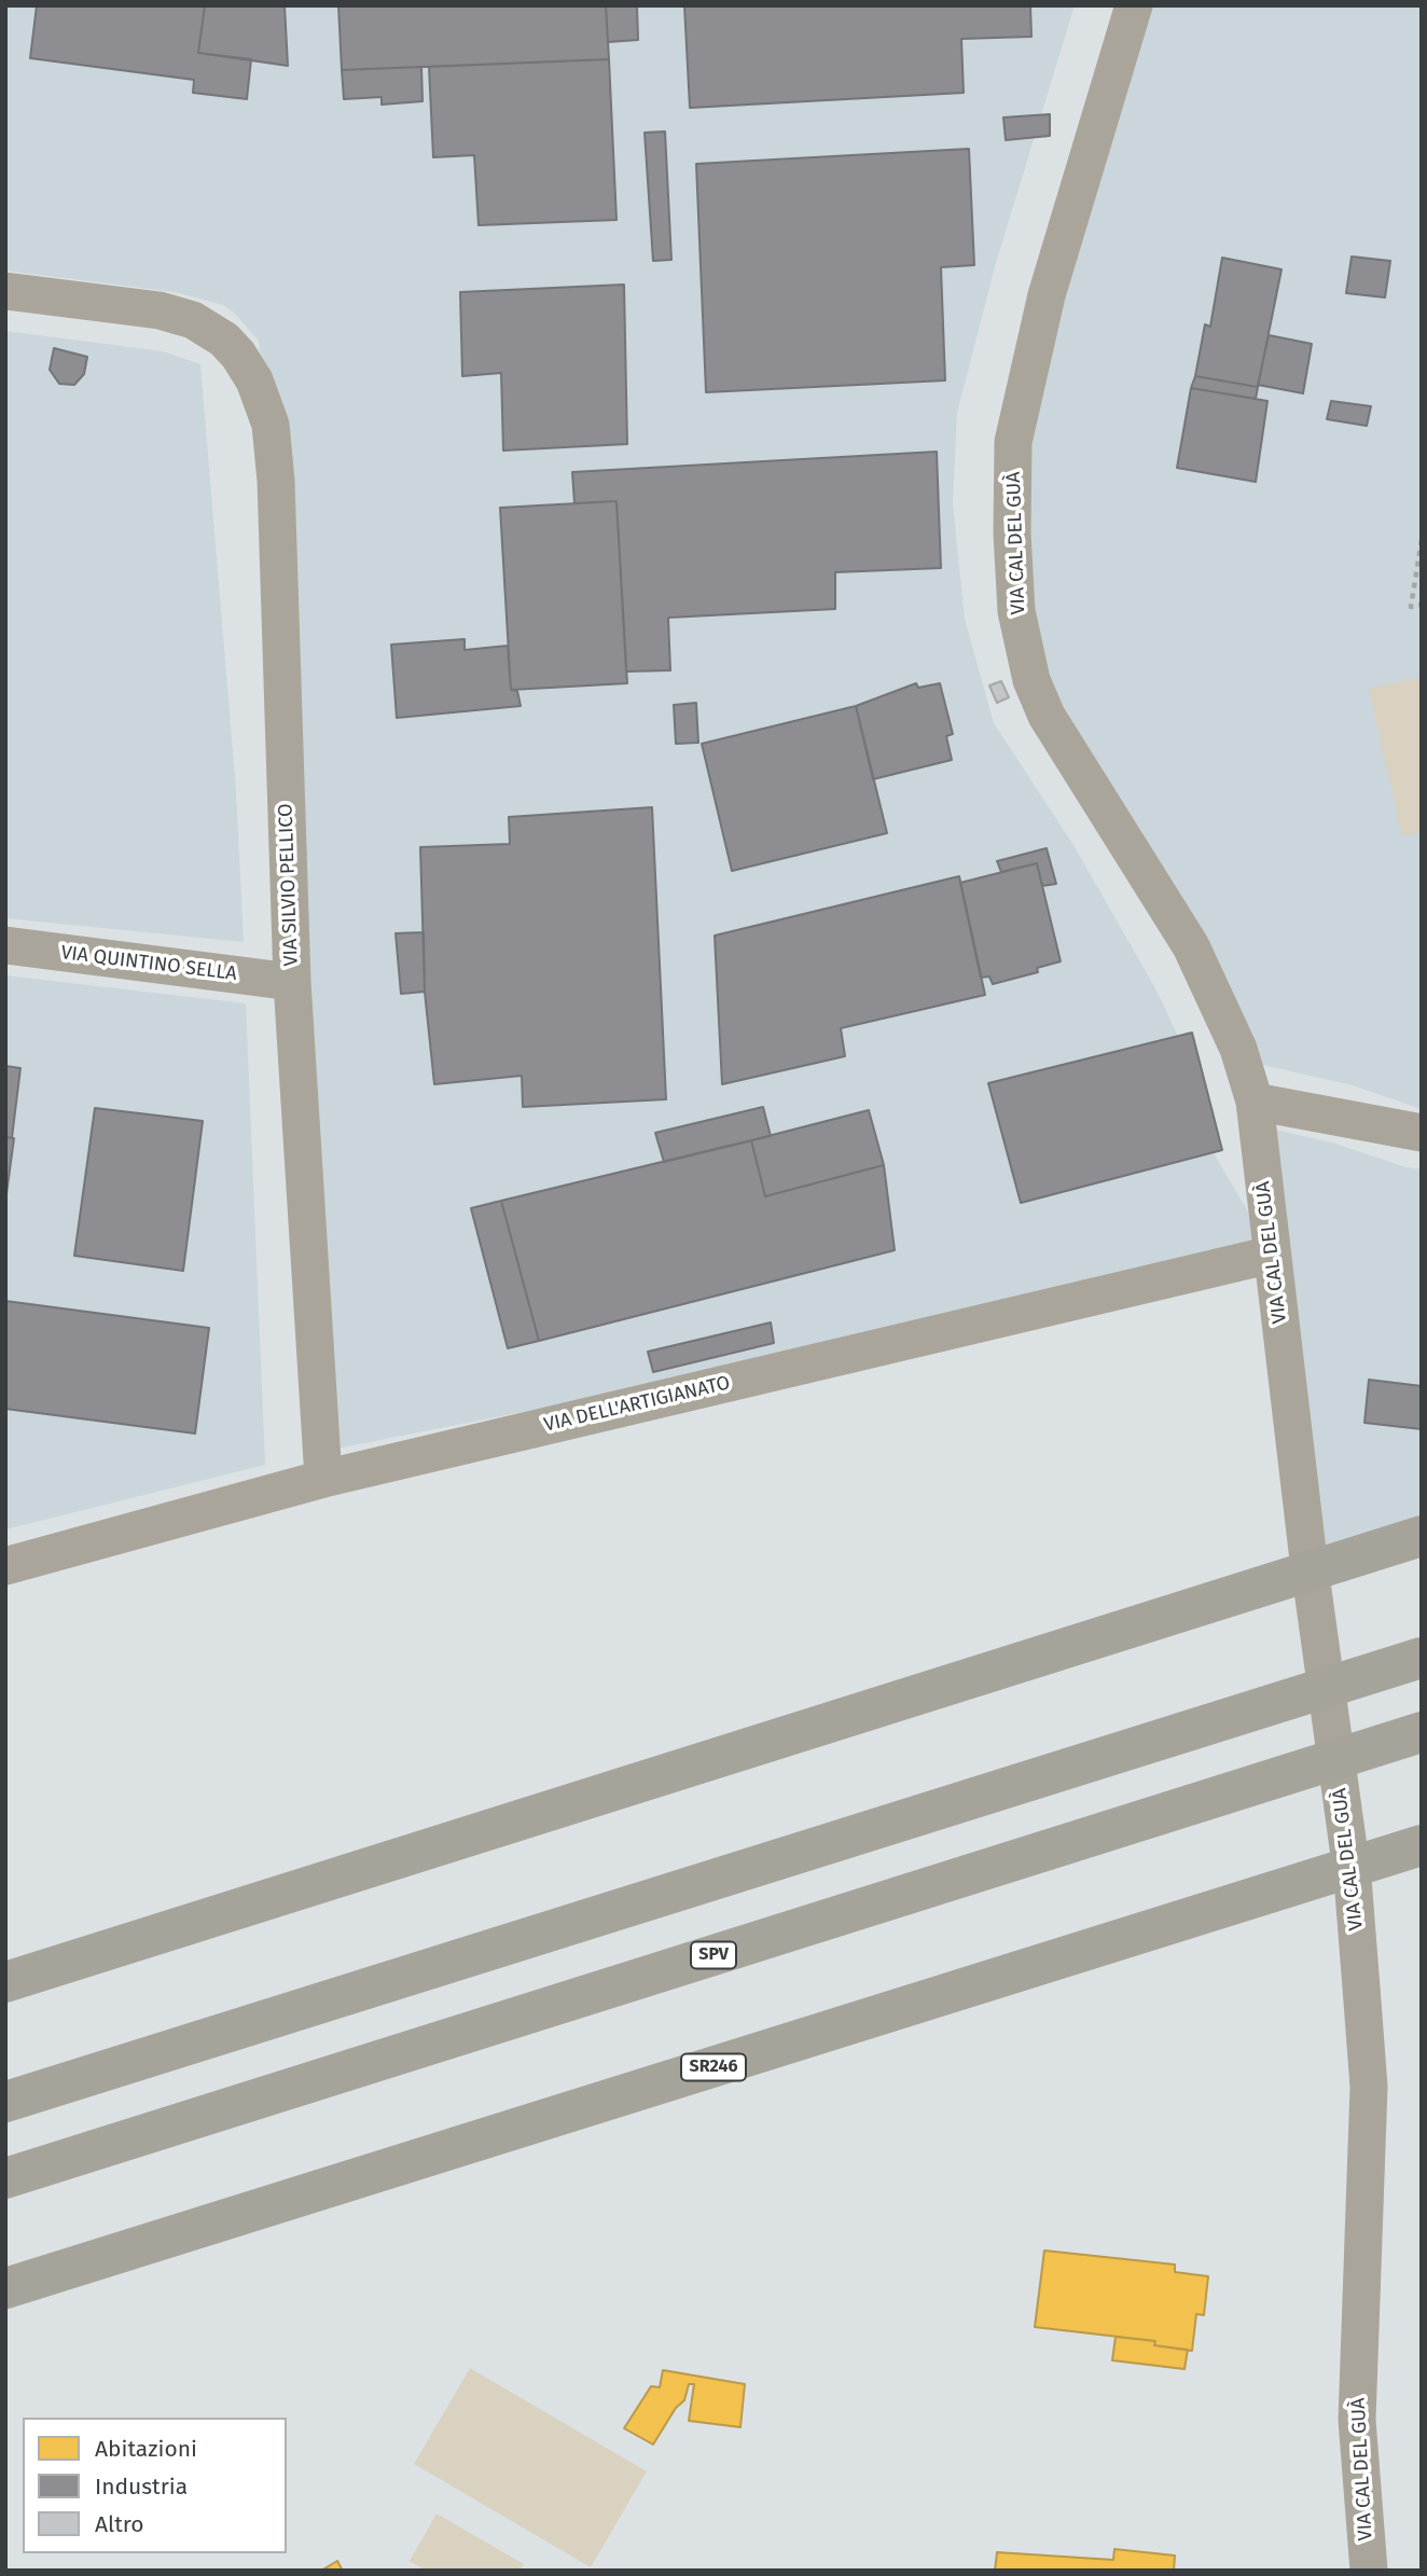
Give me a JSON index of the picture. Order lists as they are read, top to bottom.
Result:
{
  "streets": {
    "highway": ["SPV", "SR246"],
    "street": [
      "VIA CAL DEL GUÀ",
      "VIA SILVIO PELLICO",
      "VIA QUINTINO SELLA",
      "VIA DELL'ARTIGIANATO"
    ]
  },
  "crossings": [
    ["VIA CAL DEL GUÀ", "VIA DELL'ARTIGIANATO"],
    ["VIA SILVIO PELLICO", "VIA QUINTINO SELLA"],
    ["VIA SILVIO PELLICO", "VIA DELL'ARTIGIANATO"]
  ],
  "legend": ["Abitazioni", "Industria", "Altro"]
}
